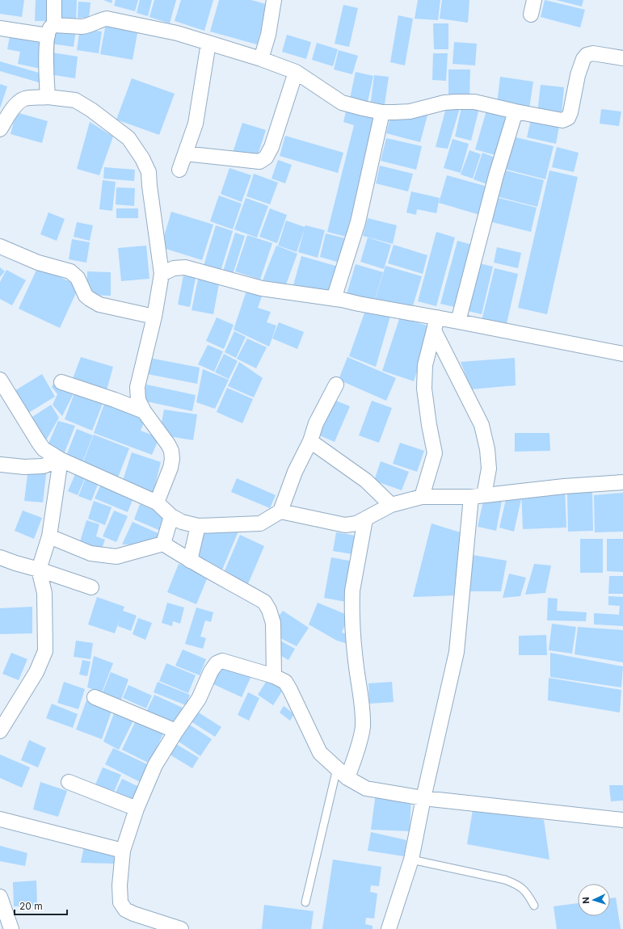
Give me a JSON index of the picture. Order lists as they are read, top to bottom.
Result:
{
  "scale_bar": "20 m",
  "north": "left"
}
